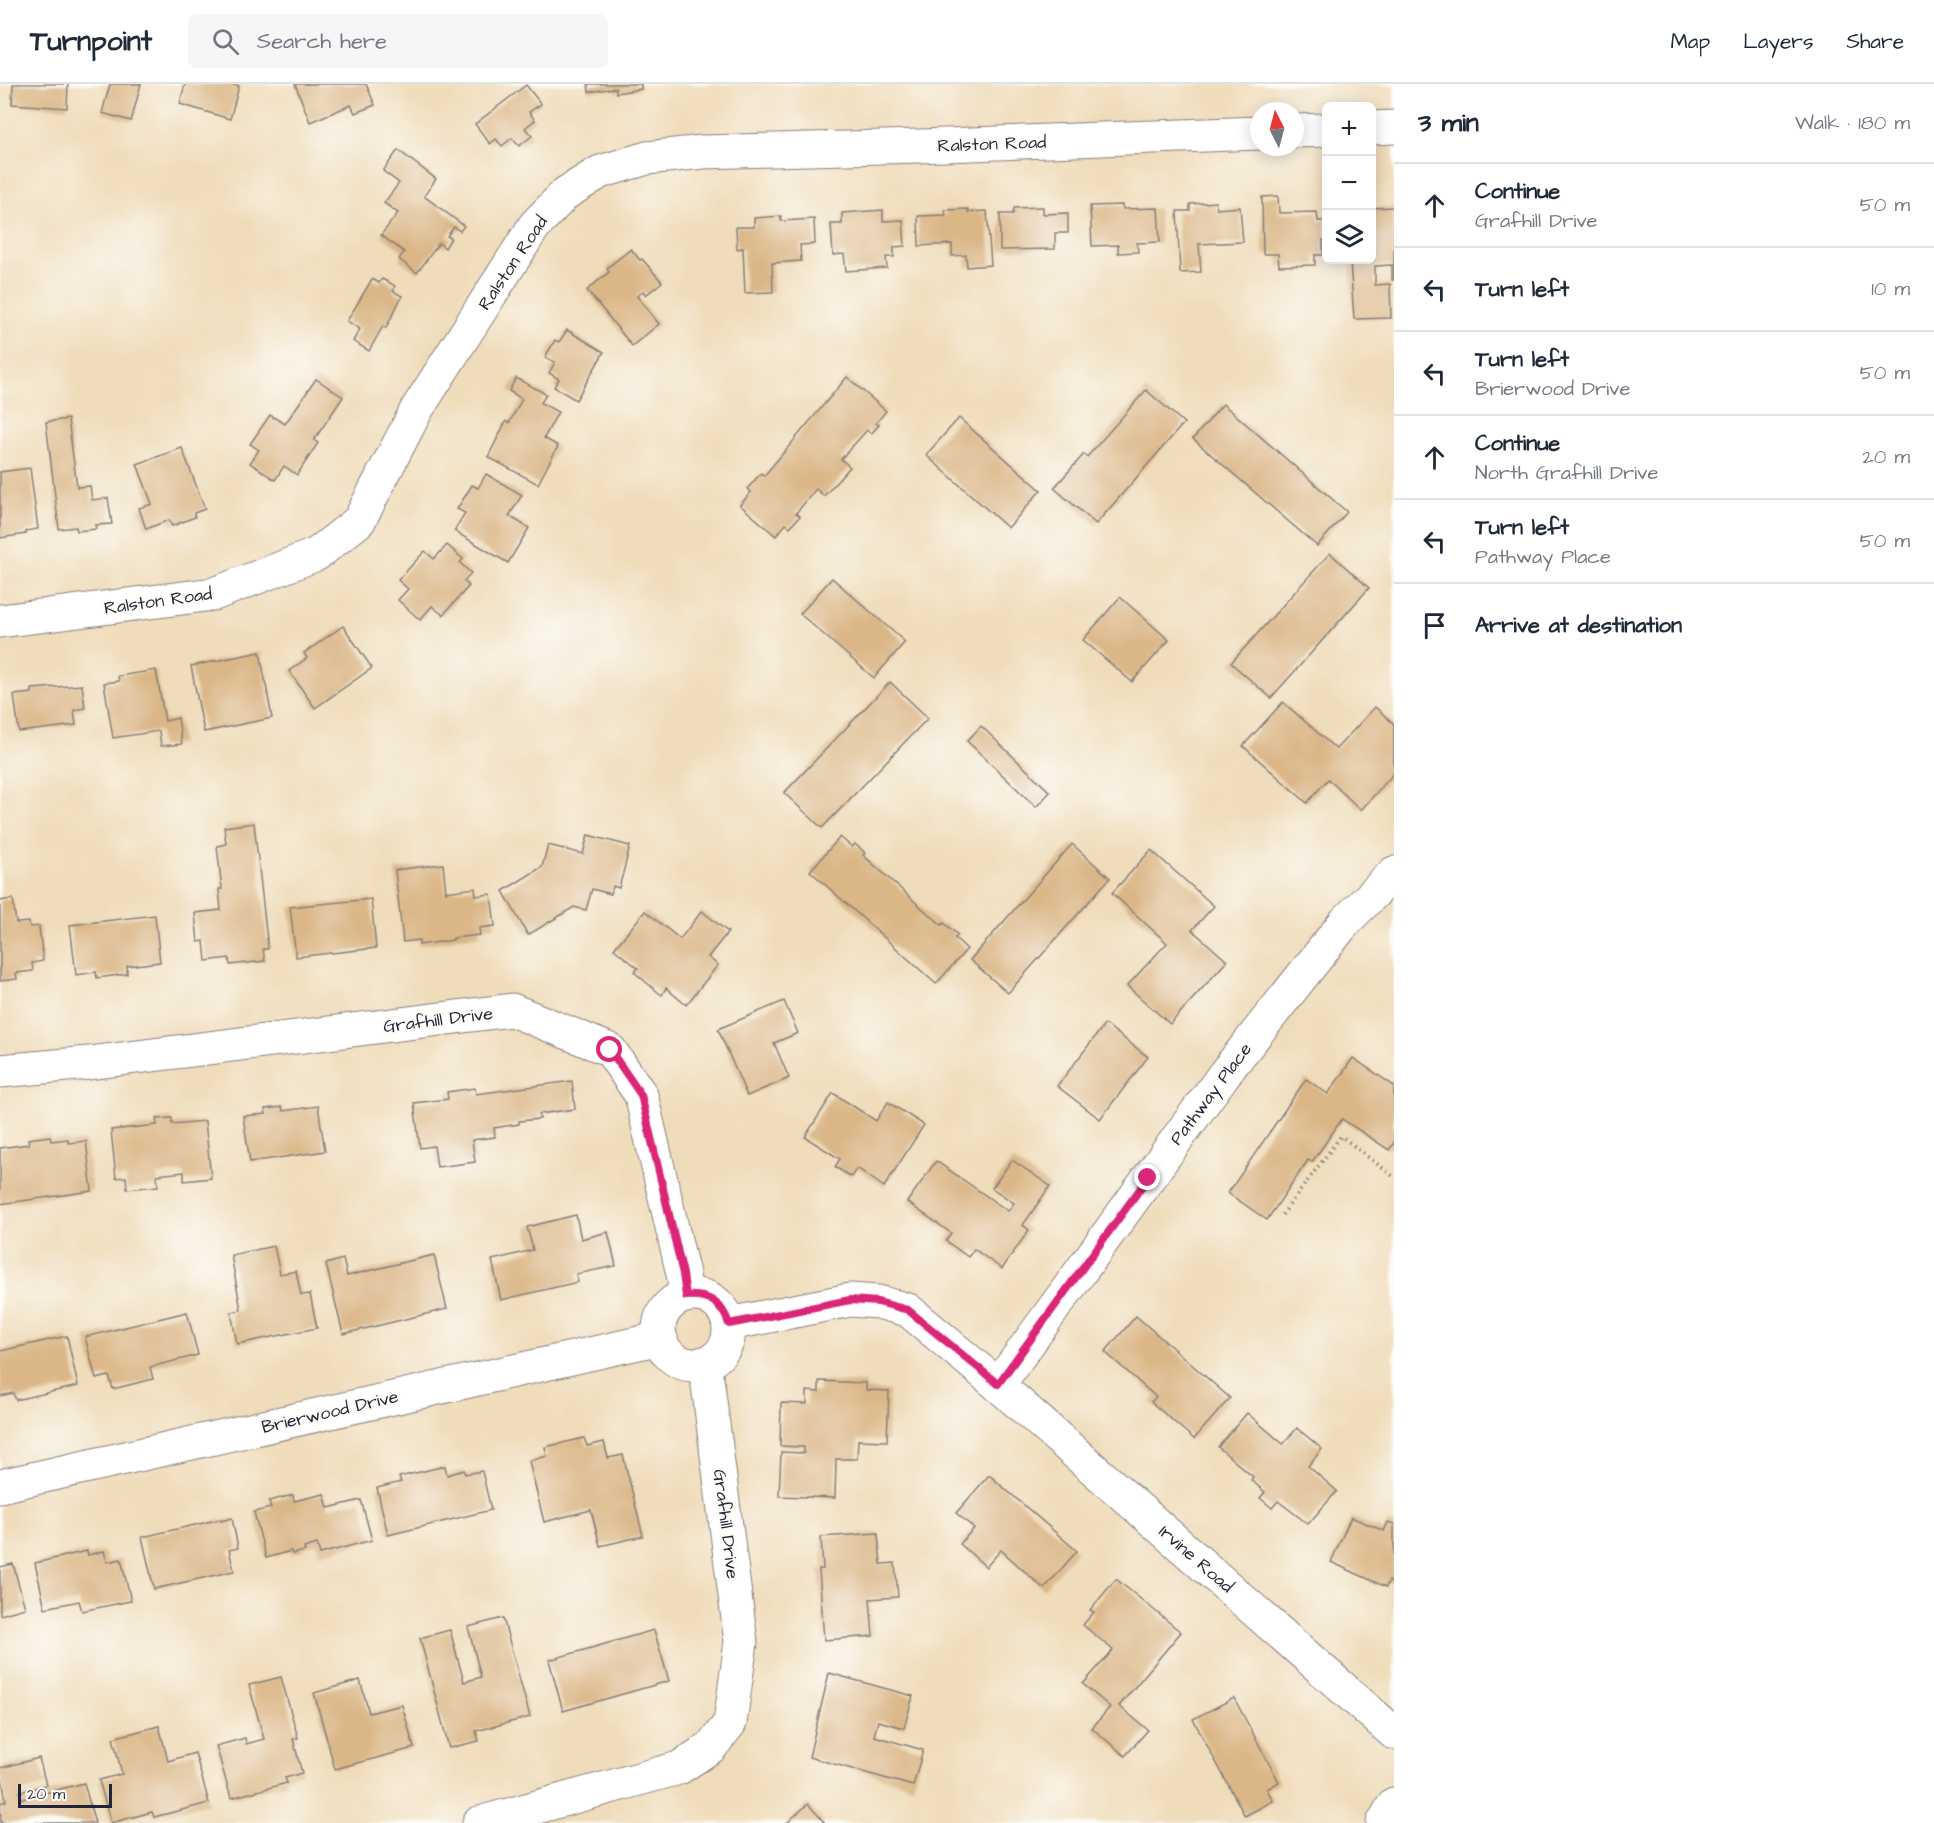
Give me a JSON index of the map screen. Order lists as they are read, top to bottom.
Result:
{
  "streets": {
    "street": [
      "Ralston Road",
      "Grafhill Drive",
      "Pathway Place",
      "Brierwood Drive",
      "Irvine Road"
    ]
  },
  "crossings": [
    ["Grafhill Drive", "Brierwood Drive"],
    ["Grafhill Drive", "Irvine Road"],
    ["Pathway Place", "Irvine Road"],
    ["Brierwood Drive", "Irvine Road"]
  ],
  "scale_bar": "20 m",
  "north": "top",
  "page": {
    "header": "Turnpoint",
    "search": "Search here",
    "nav": ["Map", "Layers", "Share"],
    "heading": ["3 min", "Walk · 180 m"],
    "map_buttons": ["+", "−"],
    "list": [
      ["Continue", "Grafhill Drive", "50 m"],
      ["Turn left", "10 m"],
      ["Turn left", "Brierwood Drive", "50 m"],
      ["Continue", "North Grafhill Drive", "20 m"],
      ["Turn left", "Pathway Place", "50 m"],
      "Arrive at destination"
    ],
    "scale": "20 m"
  }
}
